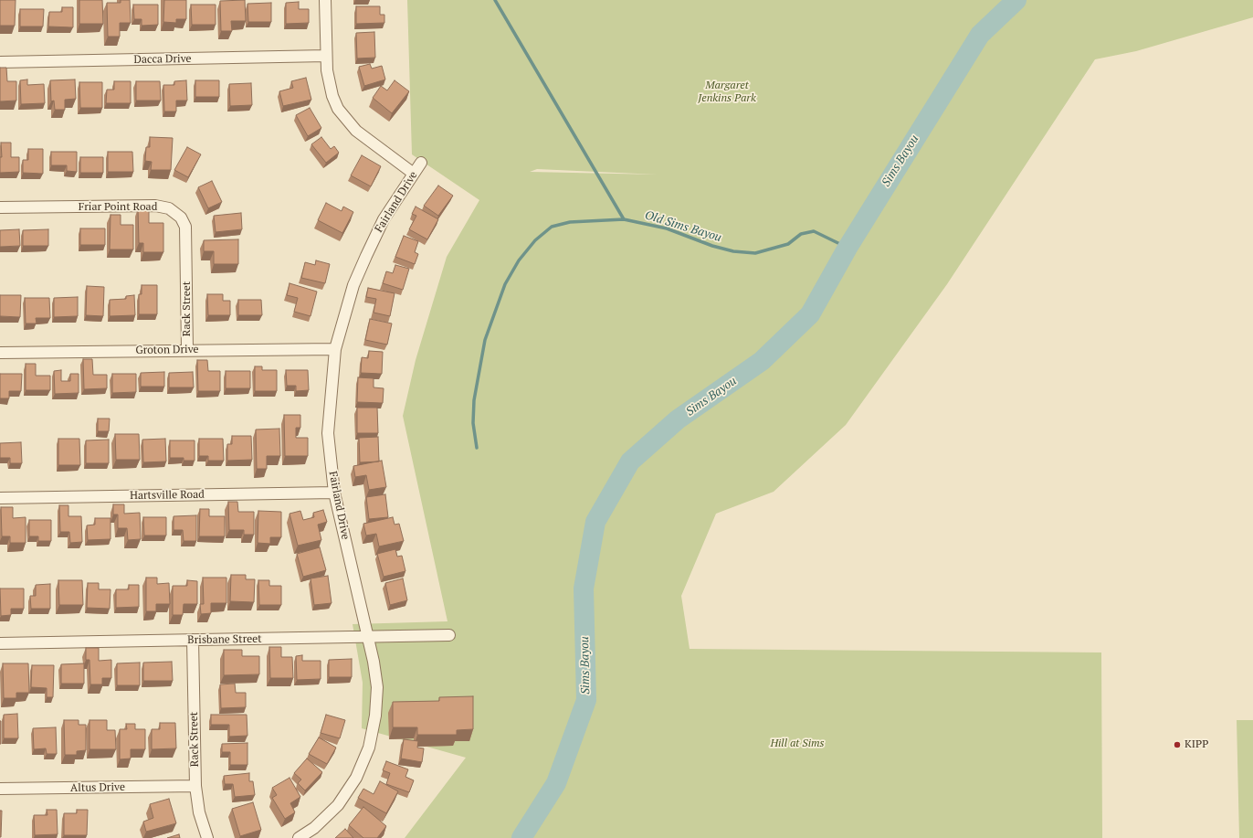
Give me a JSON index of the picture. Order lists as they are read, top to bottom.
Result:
{
  "streets": {
    "street": [
      "Dacca Drive",
      "Fairland Drive",
      "Friar Point Road",
      "Rack Street",
      "Groton Drive",
      "Hartsville Road",
      "Brisbane Street",
      "Altus Drive"
    ]
  },
  "crossings": [
    ["Fairland Drive", "Groton Drive"],
    ["Fairland Drive", "Hartsville Road"],
    ["Fairland Drive", "Brisbane Street"],
    ["Friar Point Road", "Rack Street"],
    ["Rack Street", "Groton Drive"],
    ["Rack Street", "Brisbane Street"],
    ["Rack Street", "Altus Drive"]
  ],
  "water": ["Sims Bayou", "Old Sims Bayou"],
  "parks": ["Margaret Jenkins Park", "Hill at Sims"],
  "places": ["KIPP"]
}
